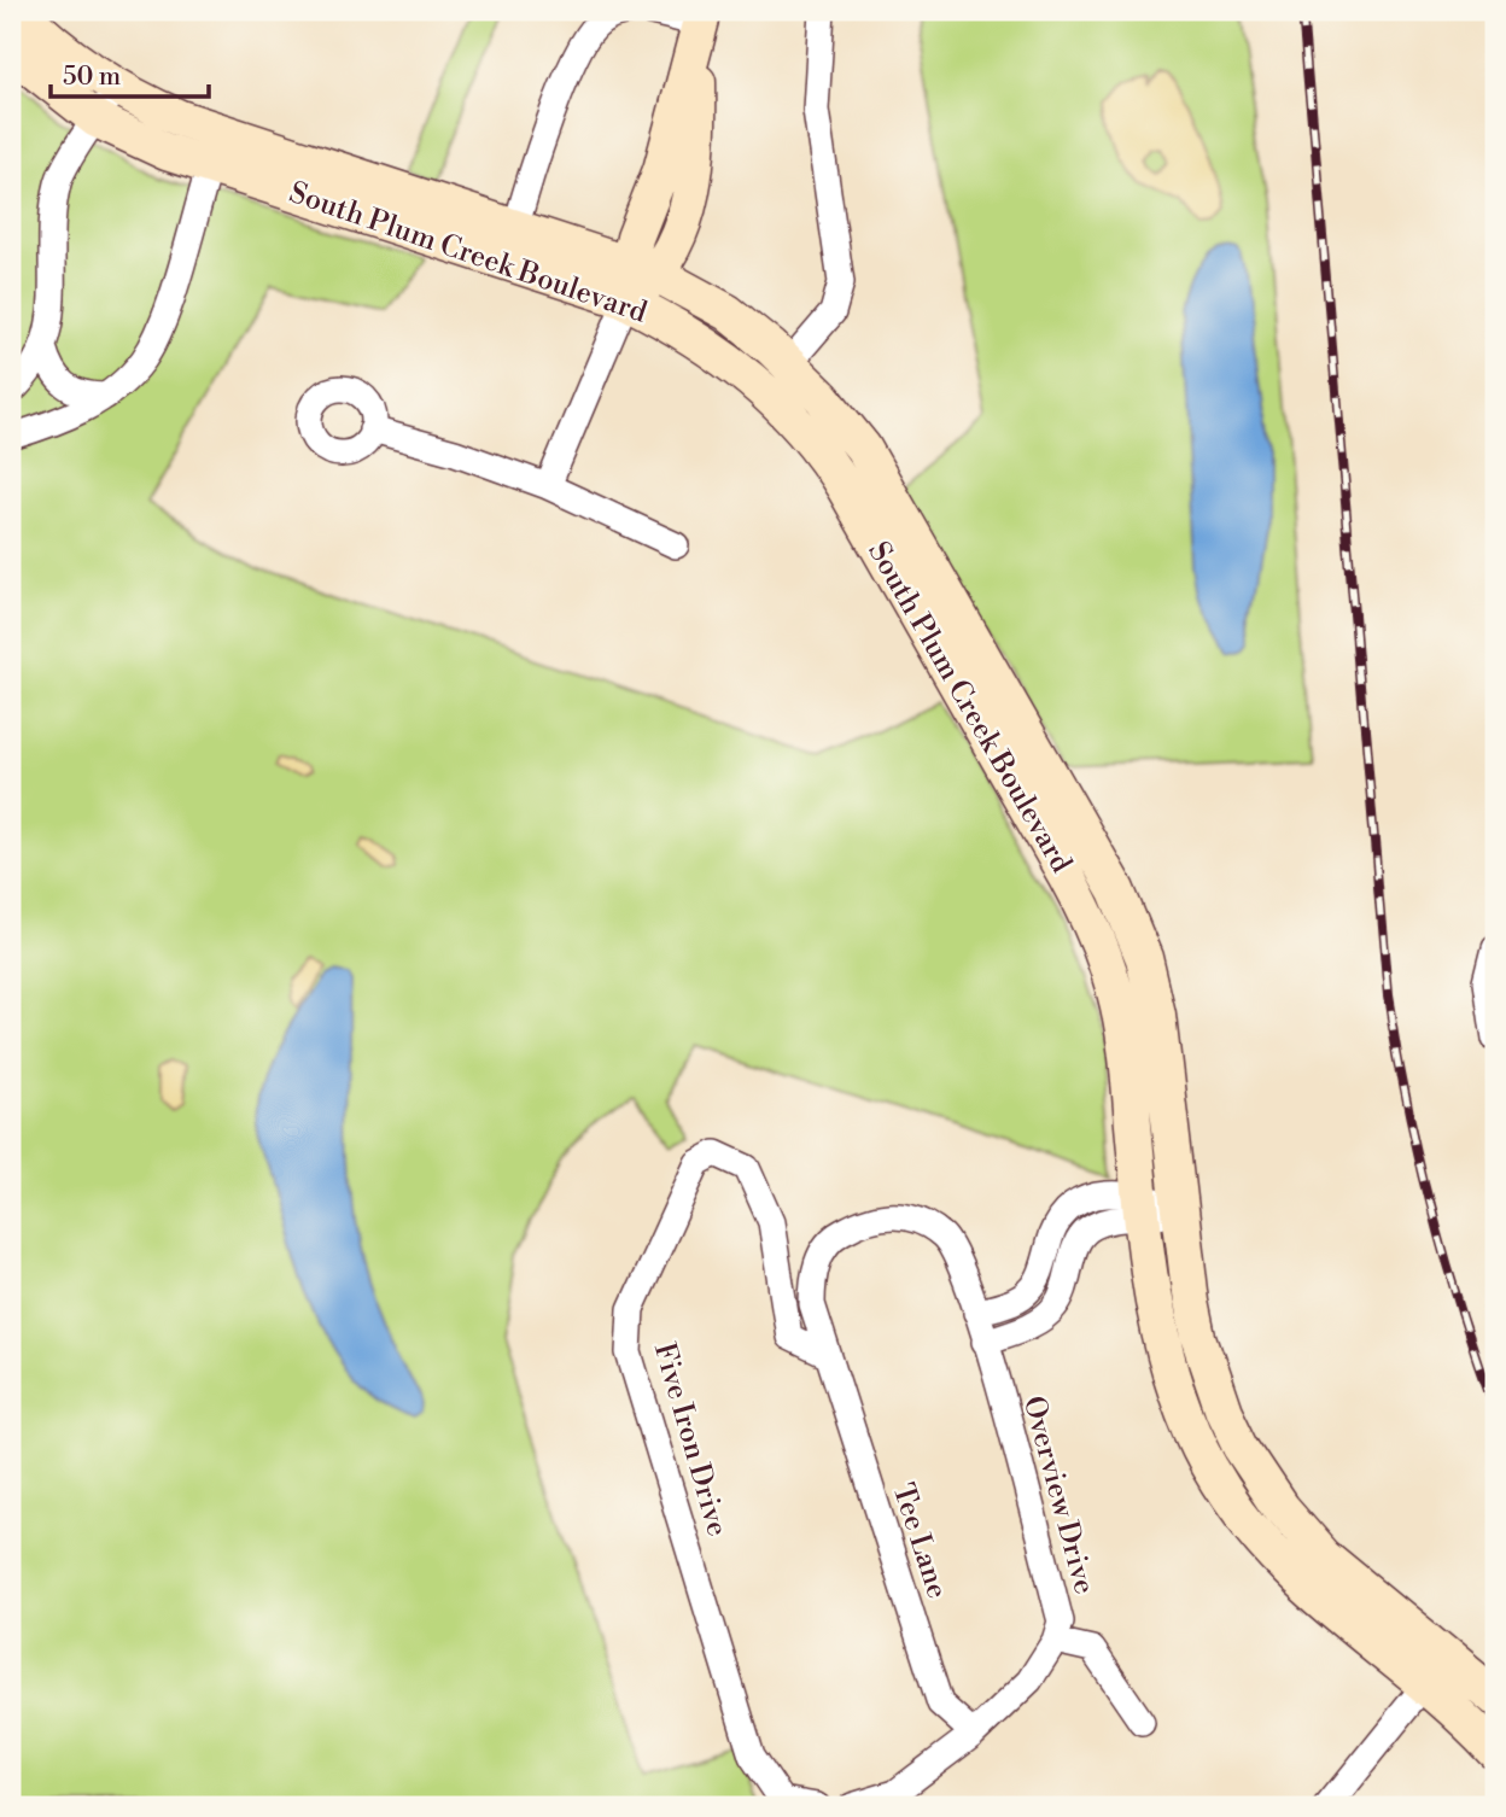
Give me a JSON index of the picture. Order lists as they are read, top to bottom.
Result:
{
  "streets": {
    "street": [
      "South Plum Creek Boulevard",
      "Five Iron Drive",
      "Overview Drive",
      "Tee Lane"
    ]
  },
  "crossings": [
    ["Five Iron Drive", "Overview Drive"],
    ["Five Iron Drive", "Tee Lane"],
    ["Overview Drive", "Tee Lane"]
  ],
  "scale_bar": "50 m"
}
